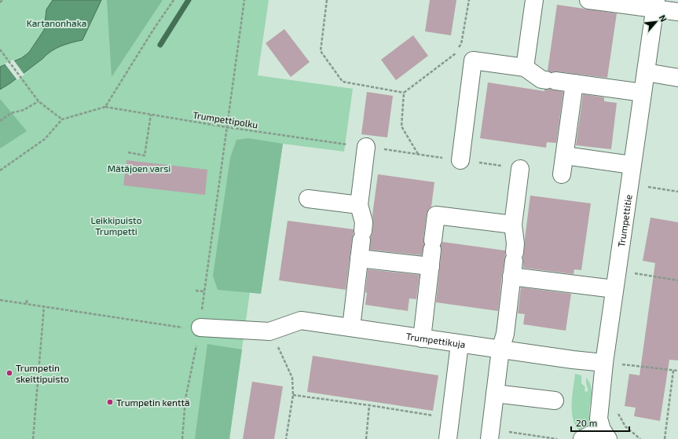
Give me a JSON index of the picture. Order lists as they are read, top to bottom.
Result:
{
  "streets": {
    "street": ["Trumpettitie", "Trumpettikuja"],
    "path": ["Trumpettipolku"]
  },
  "crossings": [
    ["Trumpettitie", "Trumpettikuja"]
  ],
  "parks": ["Kartanonhaka", "Mätäjoen varsi", "Leikkipuisto Trumpetti"],
  "places": ["Trumpetin skeittipuisto", "Trumpetin kenttä"],
  "scale_bar": "20 m",
  "north": "top right"
}
